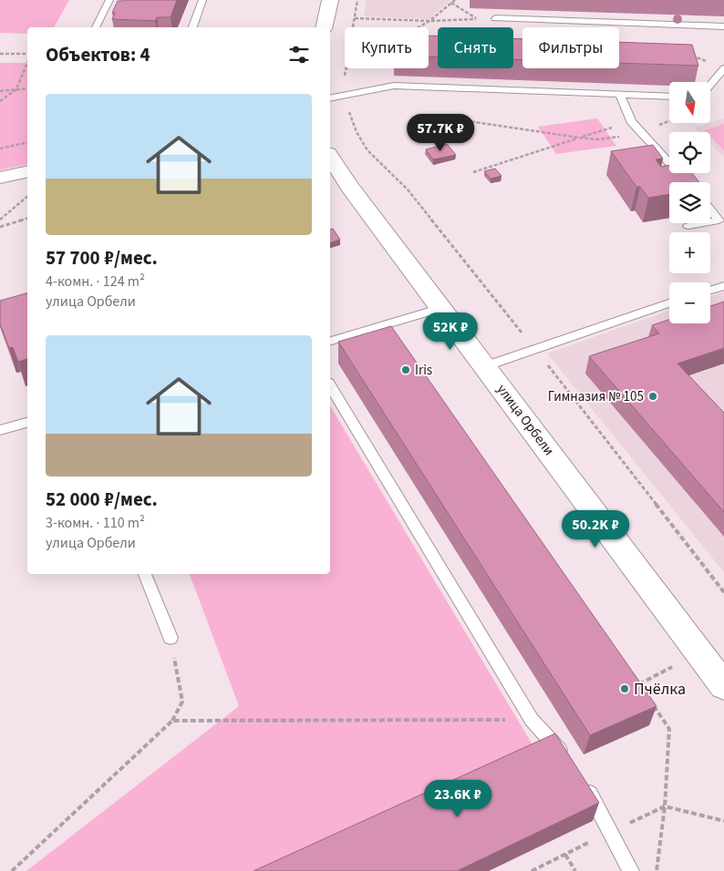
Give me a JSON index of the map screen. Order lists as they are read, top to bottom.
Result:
{
  "streets": {
    "street": ["улица Орбели"]
  },
  "places": ["Iris", "Гимназия № 105", "Пчёлка"],
  "north": "bottom",
  "page": {
    "chip": ["Купить", "Снять", "Фильтры"],
    "heading": "Объектов: 4",
    "map_buttons": ["+", "−"],
    "list": [
      {
        "name": "57 700 ₽/мес.",
        "note": "4-комн. · 124 m² · улица Орбели"
      },
      {
        "name": "52 000 ₽/мес.",
        "note": "3-комн. · 110 m² · улица Орбели"
      }
    ],
    "price": [
      "57.7K ₽",
      "52K ₽",
      "50.2K ₽",
      "23.6K ₽"
    ]
  }
}
